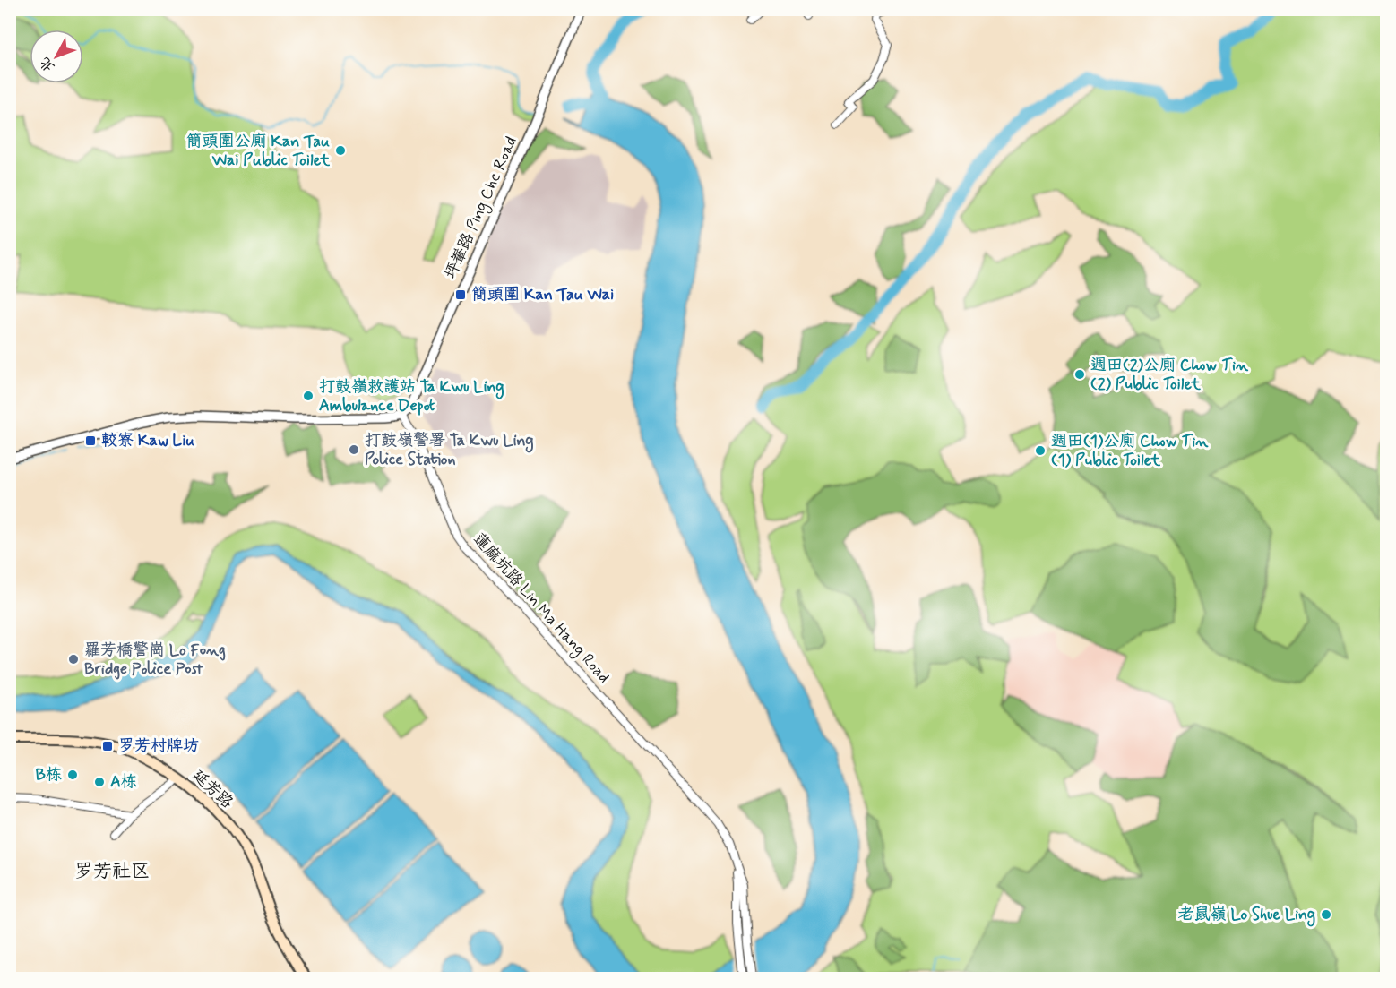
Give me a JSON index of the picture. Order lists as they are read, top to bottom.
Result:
{
  "streets": {
    "main road": ["延芳路"],
    "street": ["坪輋路 Ping Che Road", "蓮麻坑路 Lin Ma Hang Road"]
  },
  "crossings": [
    ["坪輋路 Ping Che Road", "蓮麻坑路 Lin Ma Hang Road"]
  ],
  "districts": ["罗芳社区"],
  "places": {
    "other": [
      "簡頭圍公廁 Kan Tau Wai Public Toilet",
      "週田(2)公廁 Chow Tin (2) Public Toilet",
      "打鼓嶺救護站 Ta Kwu Ling Ambulance Depot",
      "打鼓嶺警署 Ta Kwu Ling Police Station",
      "週田(1)公廁 Chow Tin (1) Public Toilet",
      "羅芳橋警崗 Lo Fong Bridge Police Post",
      "B栋",
      "A栋",
      "老鼠嶺 Lo Shue Ling"
    ],
    "transit": ["簡頭圍 Kan Tau Wai", "較寮 Kaw Liu", "罗芳村牌坊"]
  },
  "north": "bottom left"
}
